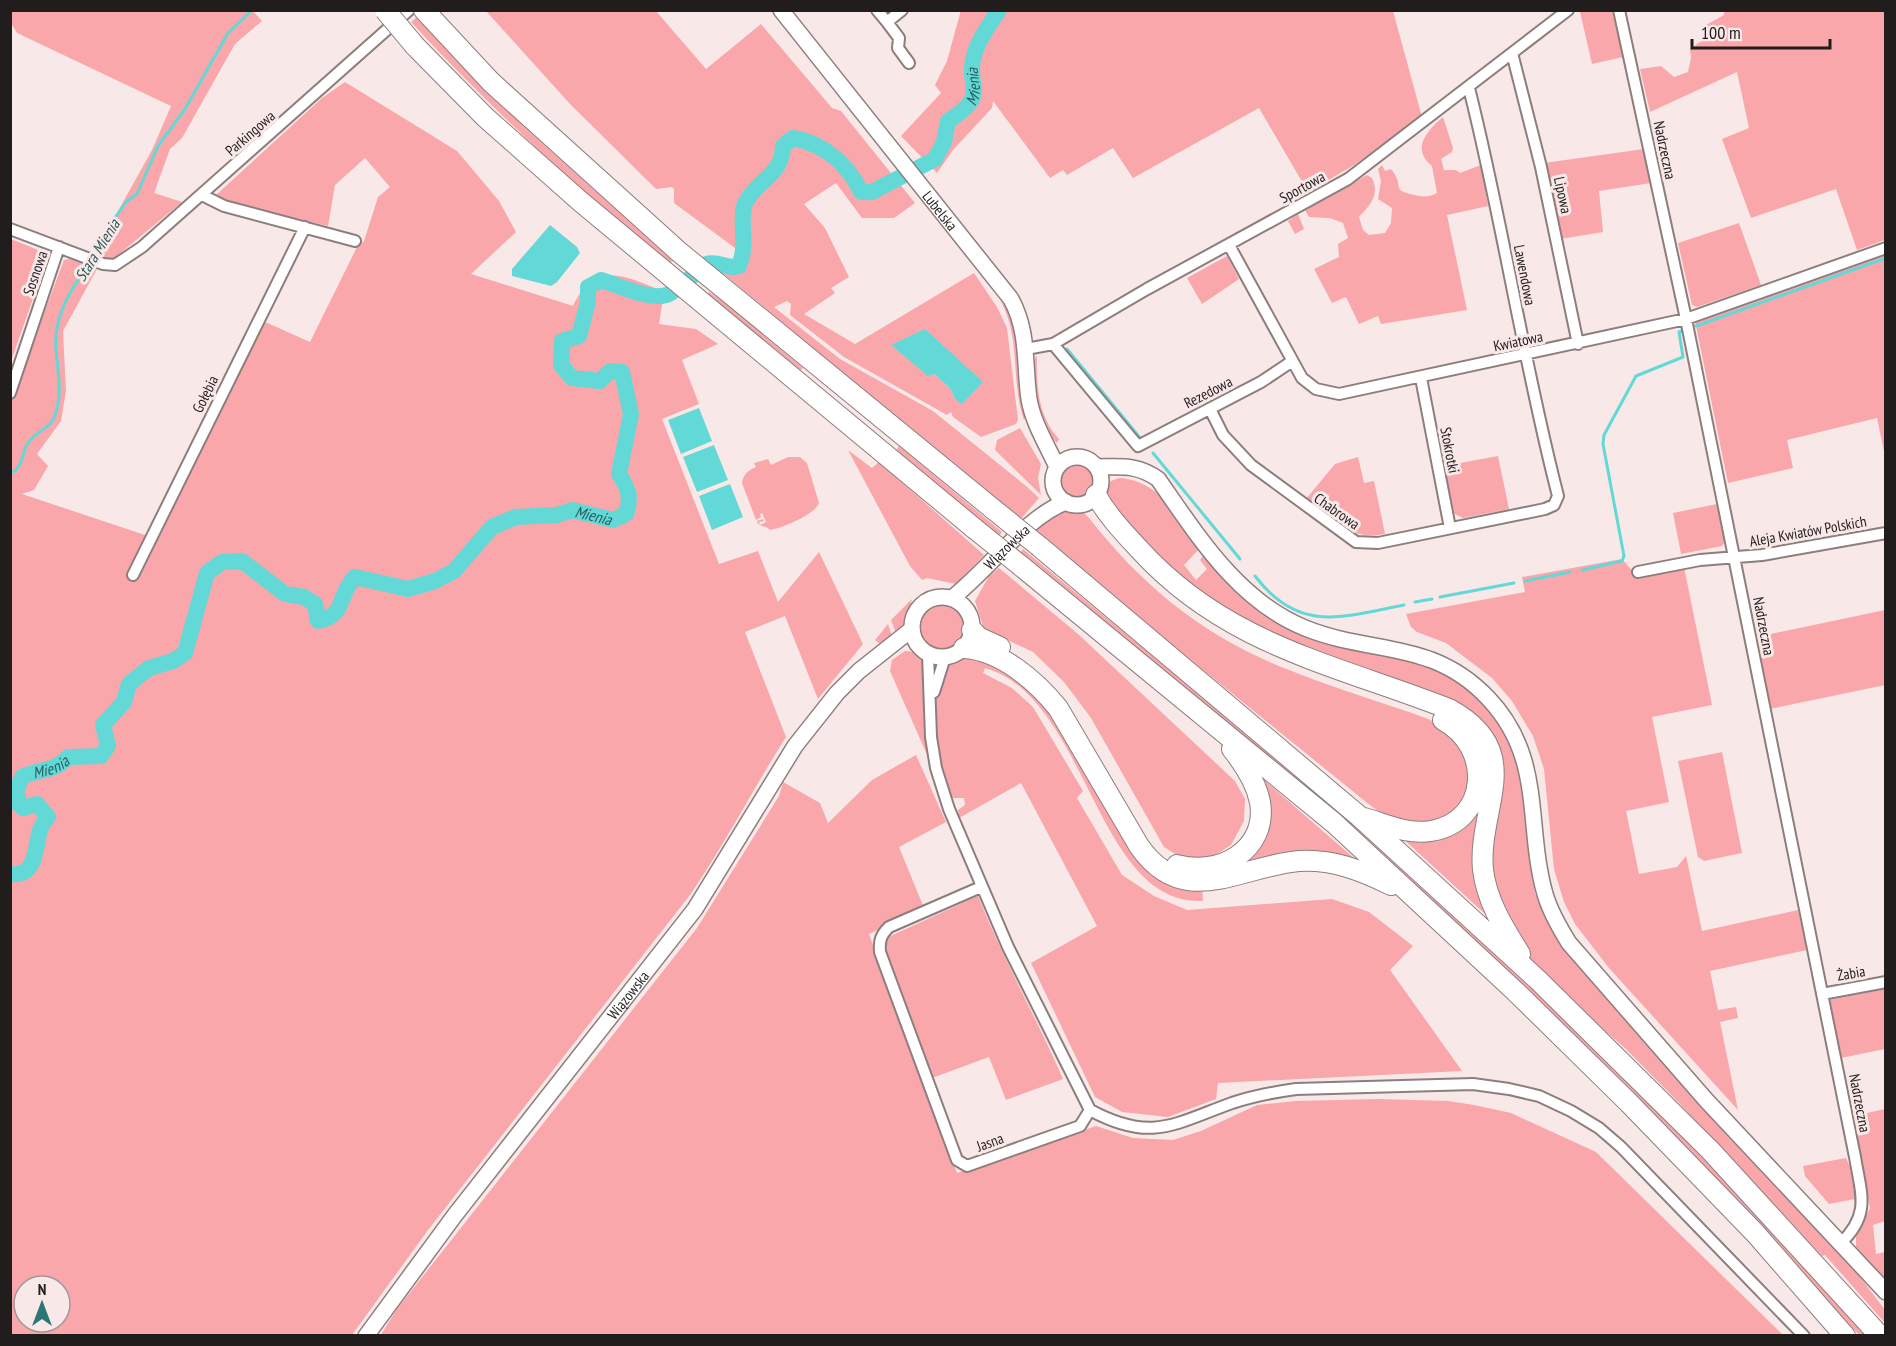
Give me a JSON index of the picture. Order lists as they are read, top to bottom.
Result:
{
  "streets": {
    "main road": ["Lubelska", "Wiązowska"],
    "street": [
      "Parkingowa",
      "Nadrzeczna",
      "Sportowa",
      "Lipowa",
      "Sosnowa",
      "Lawendowa",
      "Kwiatowa",
      "Rezedowa",
      "Gołębia",
      "Stokrotki",
      "Chabrowa",
      "Aleja Kwiatów Polskich",
      "Żabia",
      "Jasna"
    ]
  },
  "crossings": [
    ["Parkingowa", "Sosnowa"],
    ["Nadrzeczna", "Kwiatowa"],
    ["Nadrzeczna", "Aleja Kwiatów Polskich"],
    ["Nadrzeczna", "Żabia"],
    ["Sportowa", "Lipowa"],
    ["Sportowa", "Lubelska"],
    ["Sportowa", "Lawendowa"],
    ["Sportowa", "Kwiatowa"],
    ["Sportowa", "Rezedowa"],
    ["Lipowa", "Kwiatowa"],
    ["Lawendowa", "Kwiatowa"],
    ["Lawendowa", "Chabrowa"],
    ["Kwiatowa", "Rezedowa"],
    ["Kwiatowa", "Stokrotki"],
    ["Rezedowa", "Chabrowa"],
    ["Stokrotki", "Chabrowa"]
  ],
  "water": ["Mienia", "Stara Mienia"],
  "scale_bar": "100 m",
  "north": "top"
}
